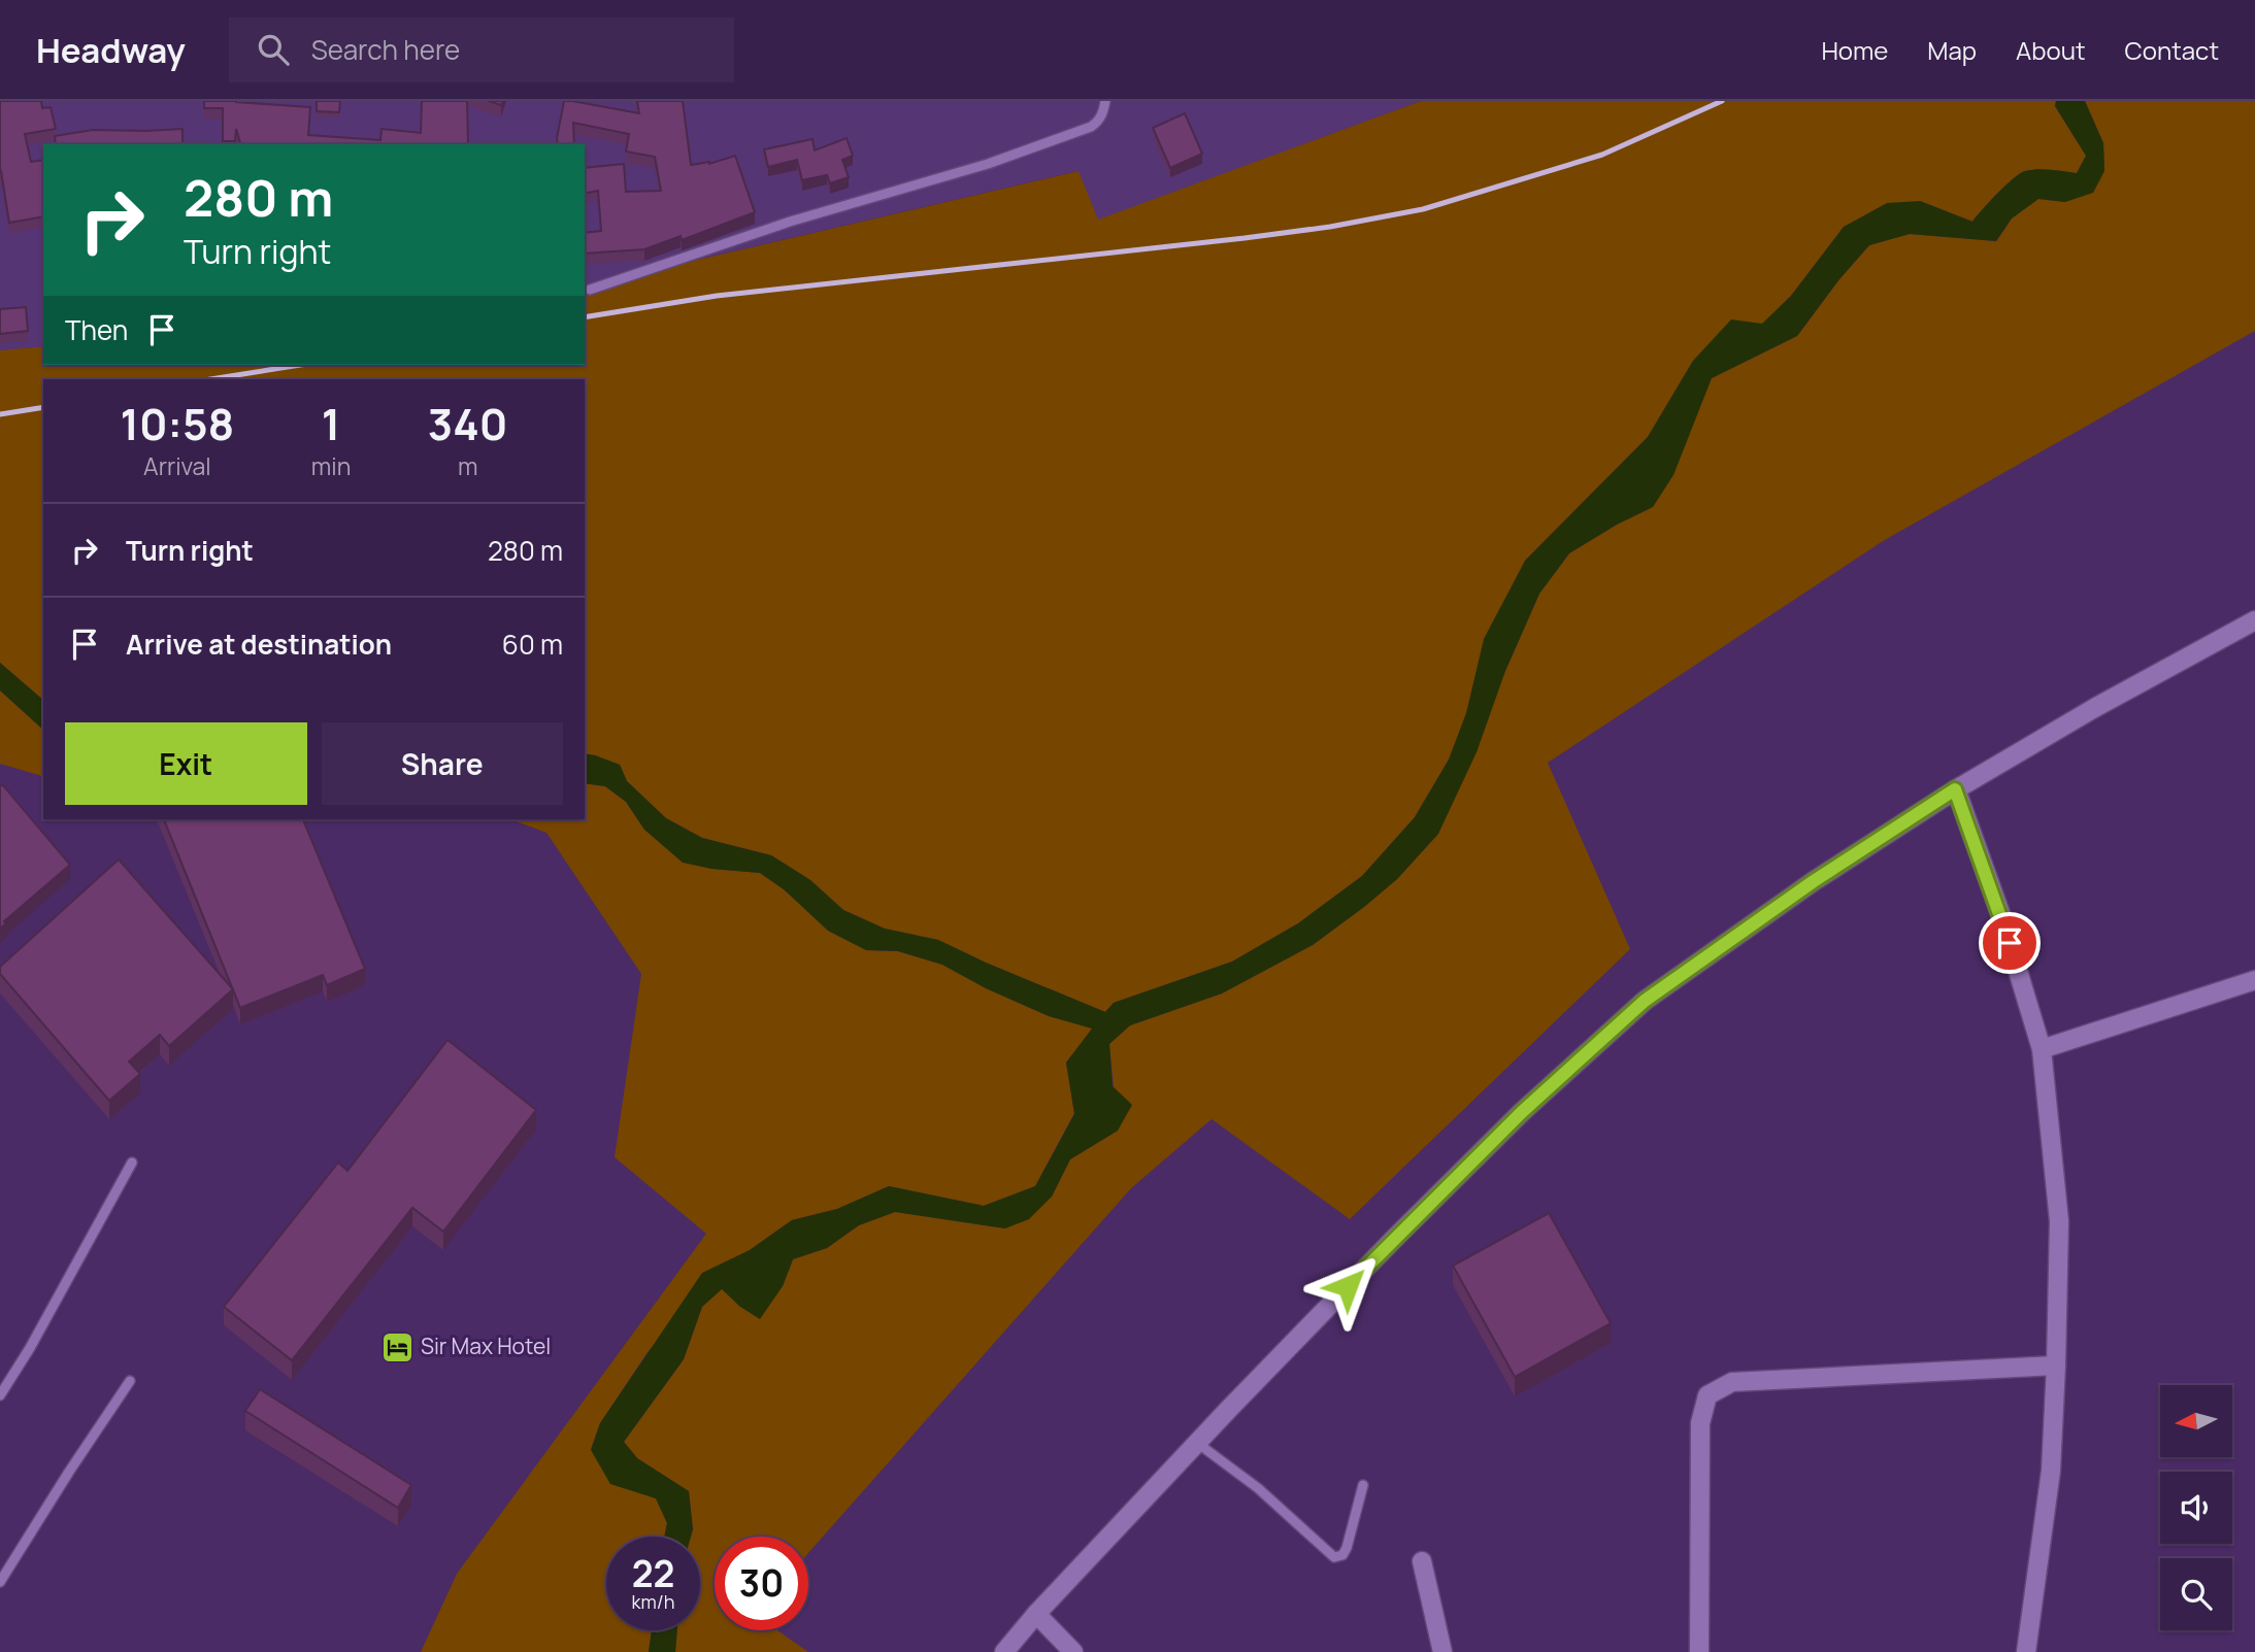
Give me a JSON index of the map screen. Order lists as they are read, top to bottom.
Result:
{
  "places": {
    "hotel": ["Sir Max Hotel"]
  },
  "north": "left",
  "page": {
    "header": "Headway",
    "search": "Search here",
    "nav": [
      "Home",
      "Map",
      "About",
      "Contact"
    ],
    "turn": ["280 m", "Turn right"],
    "then": "Then",
    "eta": [
      "10:58",
      "Arrival",
      "1",
      "min",
      "340",
      "m"
    ],
    "list": [
      {
        "name": "Turn right",
        "value": "280 m"
      },
      {
        "name": "Arrive at destination",
        "value": "60 m"
      }
    ],
    "buttons": ["Exit", "Share"],
    "speed": "22 km/h",
    "limit": "30"
  }
}
